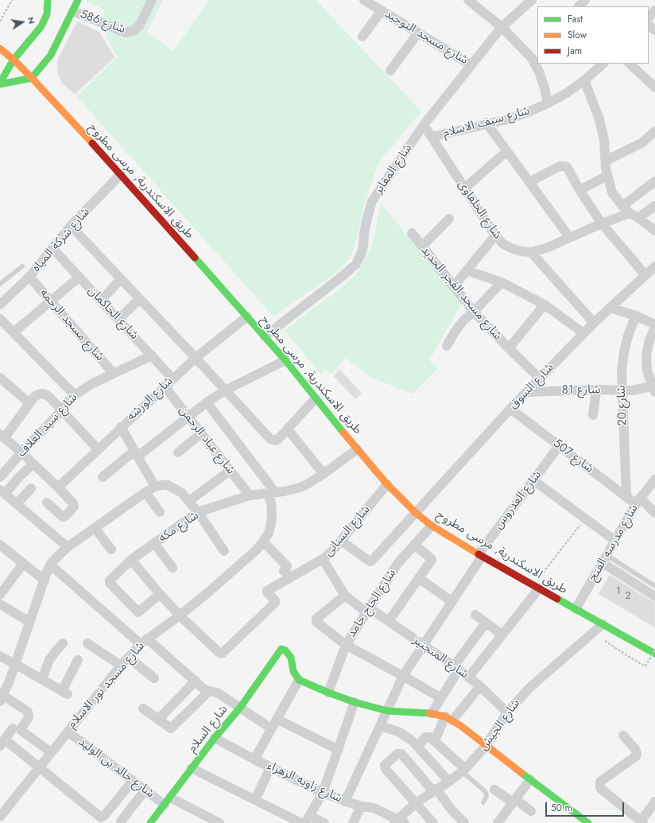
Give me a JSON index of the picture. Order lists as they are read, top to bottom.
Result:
{
  "streets": {
    "main road": ["طريق الاسكندرية, مرسى مطروح", "شارع السلام"],
    "street": [
      "شارع 586",
      "شارع مسجد التوحيد",
      "شارع سيف الاسلام",
      "شارع المقابر",
      "شارع الخلفاوى",
      "شارع شركة المياه",
      "شارع مسجد الفجر الجديد",
      "شارع الجاكمان",
      "شارع مسجد الرحمه",
      "شارع السوق",
      "شارع 81",
      "شارع الورشه",
      "شارع 20",
      "شارع سيد العلاف",
      "شارع عباد الرحمن",
      "شارع 507",
      "شارع العدروس",
      "شارع مكه",
      "شارع السنانى",
      "شارع مدرسه الفتح",
      "شارع الحاج حامد",
      "شارع المنجنيز",
      "شارع مسجد نور الاسلام",
      "شارع الجيش",
      "شارع خالد بن الوليد",
      "شارع زاويه الزهراء"
    ]
  },
  "crossings": [
    ["شارع مسجد التوحيد", "شارع المقابر"],
    ["شارع سيف الاسلام", "شارع الخلفاوى"],
    ["شارع المقابر", "طريق الاسكندرية, مرسى مطروح"],
    ["شارع المقابر", "شارع الخلفاوى"],
    ["طريق الاسكندرية, مرسى مطروح", "شارع شركة المياه"],
    ["طريق الاسكندرية, مرسى مطروح", "شارع السوق"],
    ["طريق الاسكندرية, مرسى مطروح", "شارع الورشه"],
    ["طريق الاسكندرية, مرسى مطروح", "شارع العدروس"],
    ["طريق الاسكندرية, مرسى مطروح", "شارع مكه"],
    ["طريق الاسكندرية, مرسى مطروح", "شارع السنانى"],
    ["طريق الاسكندرية, مرسى مطروح", "شارع مدرسه الفتح"],
    ["طريق الاسكندرية, مرسى مطروح", "شارع الحاج حامد"],
    ["طريق الاسكندرية, مرسى مطروح", "شارع الجيش"],
    ["شارع شركة المياه", "شارع الجاكمان"],
    ["شارع شركة المياه", "شارع مسجد الرحمه"],
    ["شارع مسجد الفجر الجديد", "شارع السوق"],
    ["شارع الجاكمان", "شارع الورشه"],
    ["شارع الجاكمان", "شارع سيد العلاف"],
    ["شارع مسجد الرحمه", "شارع سيد العلاف"],
    ["شارع السوق", "شارع 81"],
    ["شارع السوق", "شارع 507"],
    ["شارع السوق", "شارع السنانى"],
    ["شارع 81", "شارع 20"],
    ["شارع الورشه", "شارع عباد الرحمن"],
    ["شارع 20", "شارع 507"],
    ["شارع عباد الرحمن", "شارع مكه"],
    ["شارع 507", "شارع العدروس"],
    ["شارع 507", "شارع مدرسه الفتح"],
    ["شارع العدروس", "شارع المنجنيز"],
    ["شارع العدروس", "شارع زاويه الزهراء"],
    ["شارع مكه", "شارع مسجد نور الاسلام"],
    ["شارع السنانى", "شارع المنجنيز"],
    ["شارع السنانى", "شارع مسجد نور الاسلام"],
    ["شارع الحاج حامد", "شارع المنجنيز"],
    ["شارع المنجنيز", "شارع الجيش"],
    ["شارع مسجد نور الاسلام", "شارع خالد بن الوليد"],
    ["شارع الجيش", "شارع زاويه الزهراء"],
    ["شارع السلام", "شارع خالد بن الوليد"],
    ["شارع السلام", "شارع زاويه الزهراء"]
  ],
  "house_numbers": ["1", "2"],
  "legend": ["Fast", "Slow", "Jam"],
  "scale_bar": "50 m",
  "north": "right"
}
